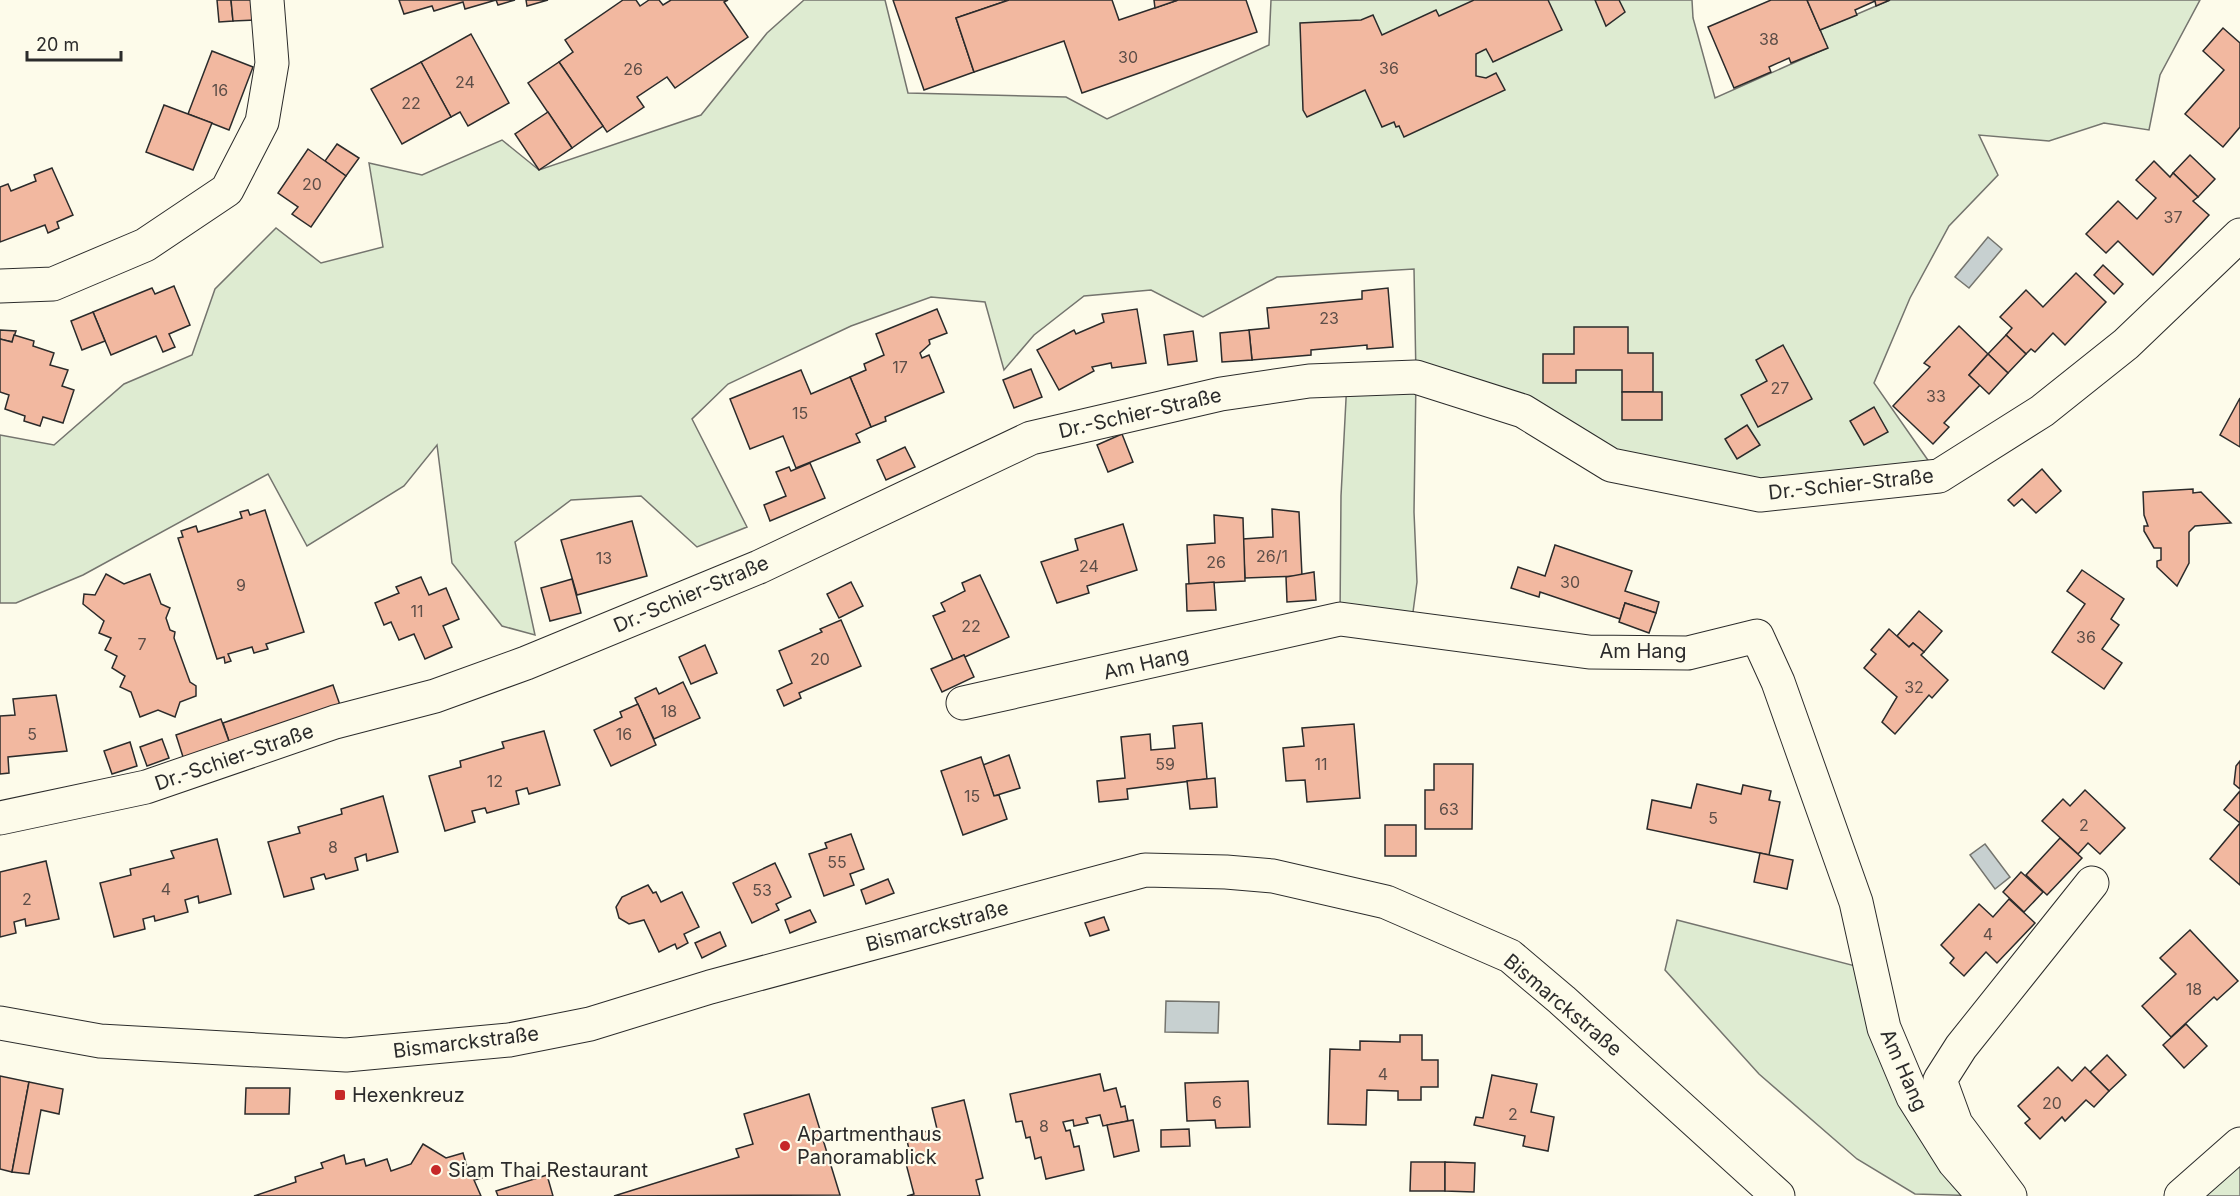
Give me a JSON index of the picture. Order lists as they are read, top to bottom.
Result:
{
  "streets": {
    "street": ["Dr.-Schier-Straße", "Am Hang", "Bismarckstraße"]
  },
  "places": {
    "transit": ["Hexenkreuz"],
    "other": ["Apartmenthaus Panoramablick", "Siam Thai Restaurant"]
  },
  "house_numbers": [
    "38",
    "30",
    "36",
    "26",
    "24",
    "16",
    "22",
    "20",
    "37",
    "23",
    "17",
    "27",
    "33",
    "15",
    "26/1",
    "13",
    "26",
    "24",
    "30",
    "9",
    "11",
    "22",
    "36",
    "7",
    "20",
    "32",
    "18",
    "5",
    "16",
    "59",
    "11",
    "12",
    "15",
    "63",
    "5",
    "2",
    "8",
    "55",
    "4",
    "53",
    "2",
    "4",
    "18",
    "4",
    "6",
    "20",
    "2",
    "8"
  ],
  "scale_bar": "20 m"
}
